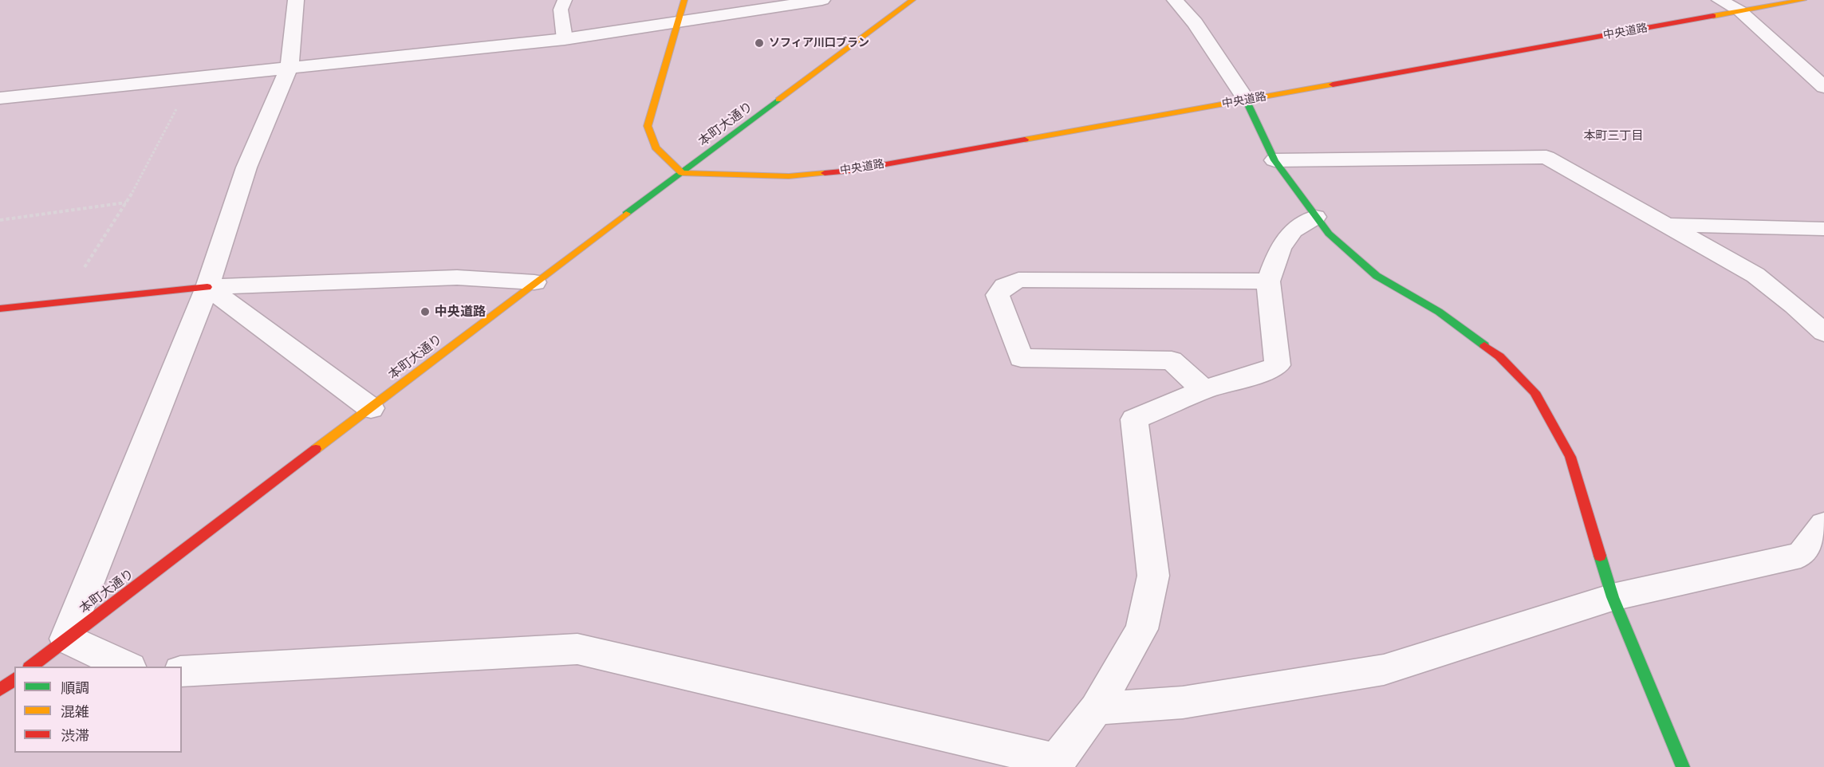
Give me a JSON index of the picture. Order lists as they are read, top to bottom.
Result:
{
  "streets": {
    "main road": ["中央道路", "本町大通り"]
  },
  "crossings": [
    ["中央道路", "本町大通り"]
  ],
  "districts": ["本町三丁目"],
  "places": ["ソフィア川口ブラン", "中央道路"],
  "legend": ["順調", "混雑", "渋滞"]
}
